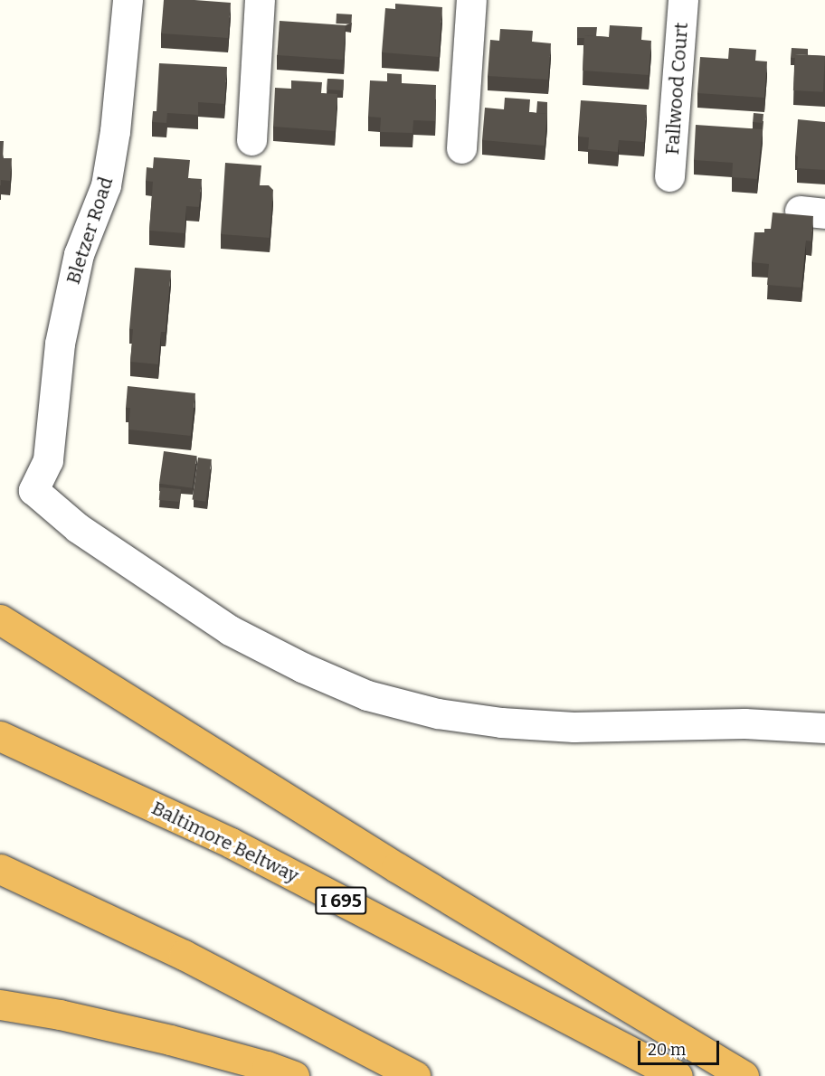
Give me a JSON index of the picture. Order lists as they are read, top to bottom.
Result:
{
  "streets": {
    "highway": ["Baltimore Beltway", "I 695"],
    "street": ["Fallwood Court", "Bletzer Road"]
  },
  "scale_bar": "20 m"
}
